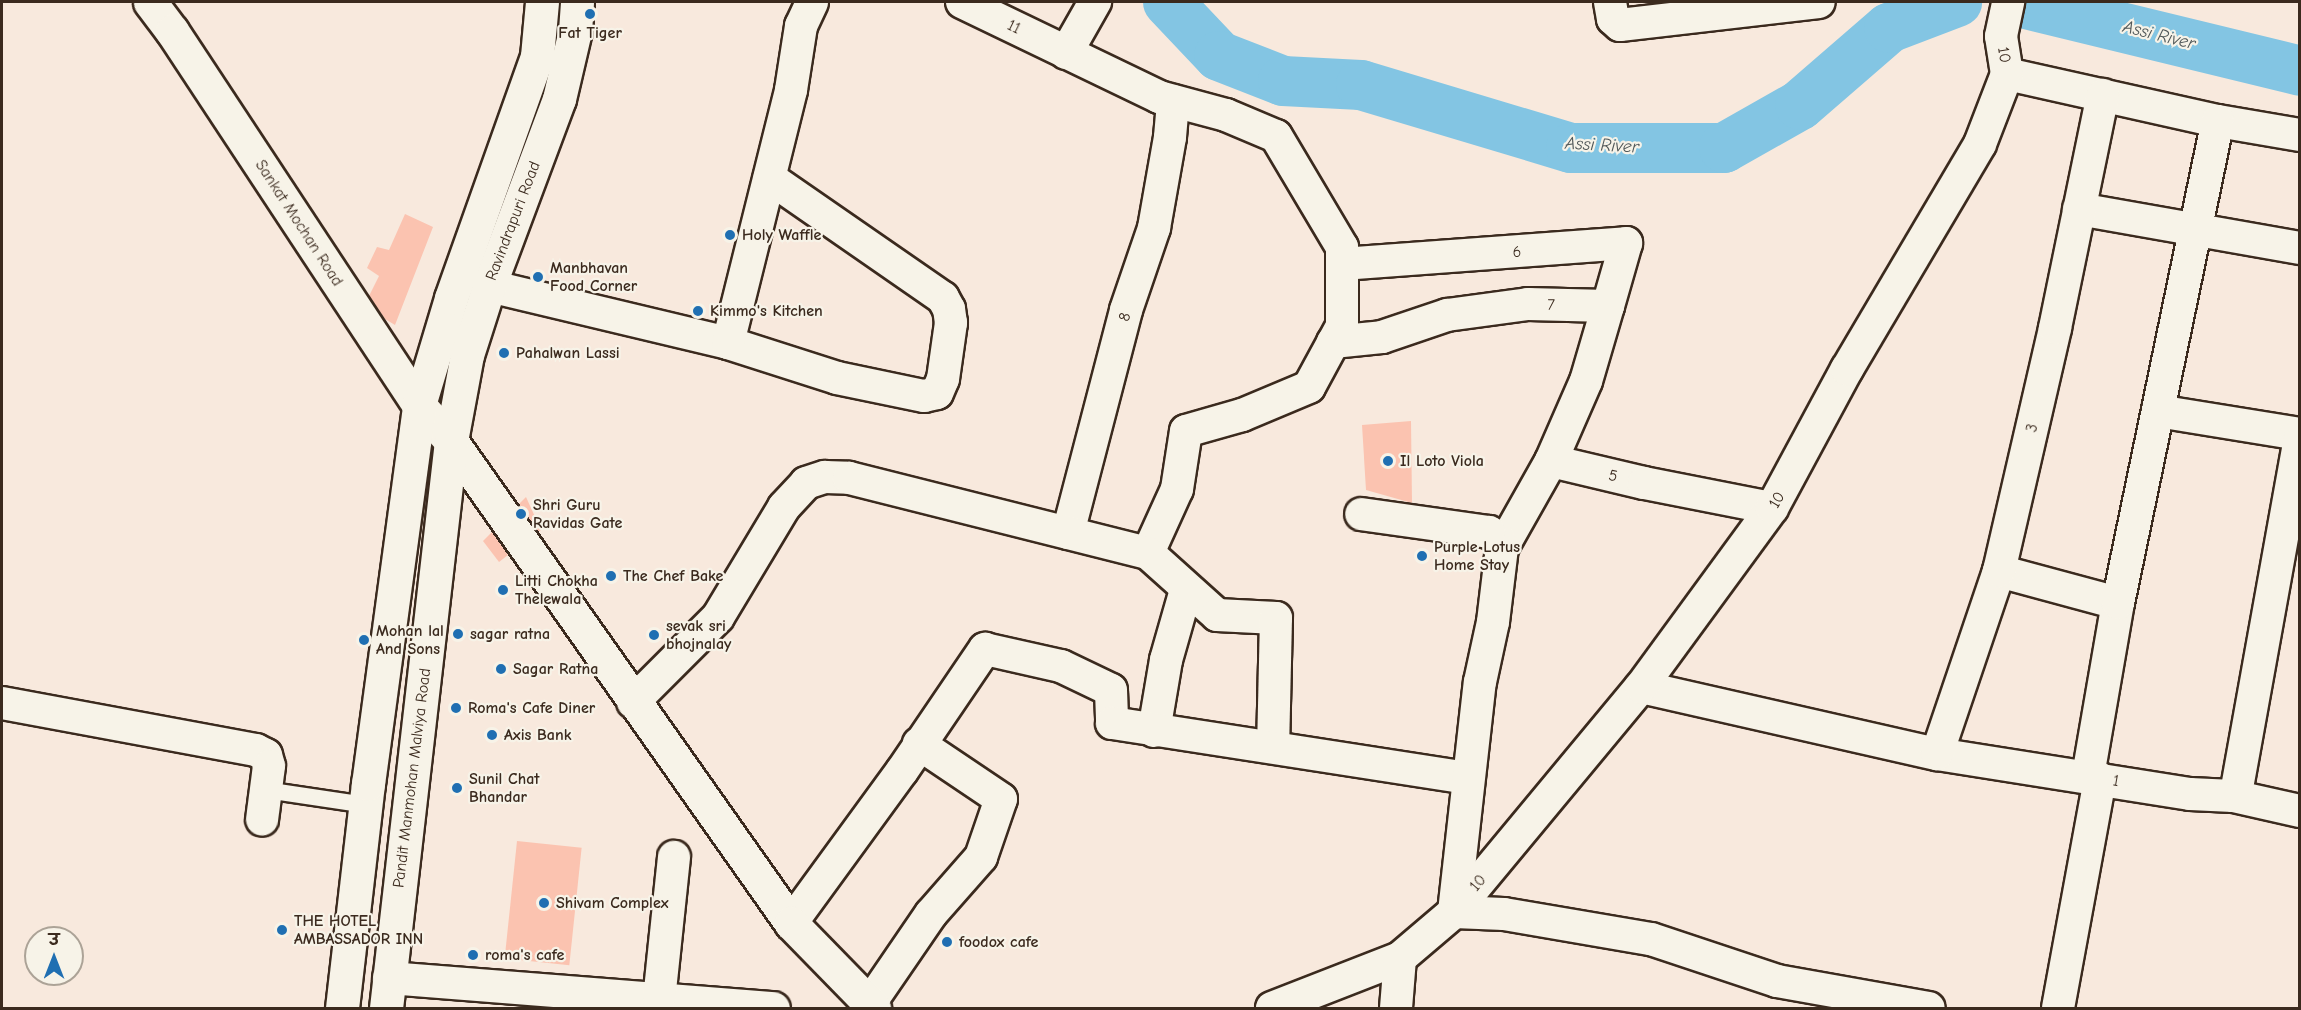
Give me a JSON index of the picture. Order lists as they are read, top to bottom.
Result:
{
  "streets": {
    "main road": ["Ravindrapuri Road", "Sankat Mochan Road", "Pandit Manmohan Malviya Road"],
    "street": [
      "11",
      "10",
      "6",
      "7",
      "8",
      "3",
      "5",
      "1"
    ]
  },
  "crossings": [
    ["11", "6"],
    ["11", "7"],
    ["11", "8"],
    ["10", "5"],
    ["10", "1"],
    ["Ravindrapuri Road", "Sankat Mochan Road"],
    ["Ravindrapuri Road", "Pandit Manmohan Malviya Road"],
    ["Sankat Mochan Road", "Pandit Manmohan Malviya Road"],
    ["6", "7"],
    ["3", "1"]
  ],
  "water": ["Assi River"],
  "places": [
    "Fat Tiger",
    "Holy Waffle",
    "Manbhavan Food Corner",
    "Kimmo's Kitchen",
    "Pahalwan Lassi",
    "Il Loto Viola",
    "Shri Guru Ravidas Gate",
    "Purple Lotus Home Stay",
    "The Chef Bake",
    "Litti Chokha Thelewala",
    "sagar ratna",
    "sevak sri bhojnalay",
    "Mohan lal And Sons",
    "Sagar Ratna",
    "Roma's Cafe Diner",
    "Axis Bank",
    "Sunil Chat Bhandar",
    "Shivam Complex",
    "THE HOTEL AMBASSADOR INN",
    "foodox cafe",
    "roma's cafe"
  ],
  "north": "top"
}
